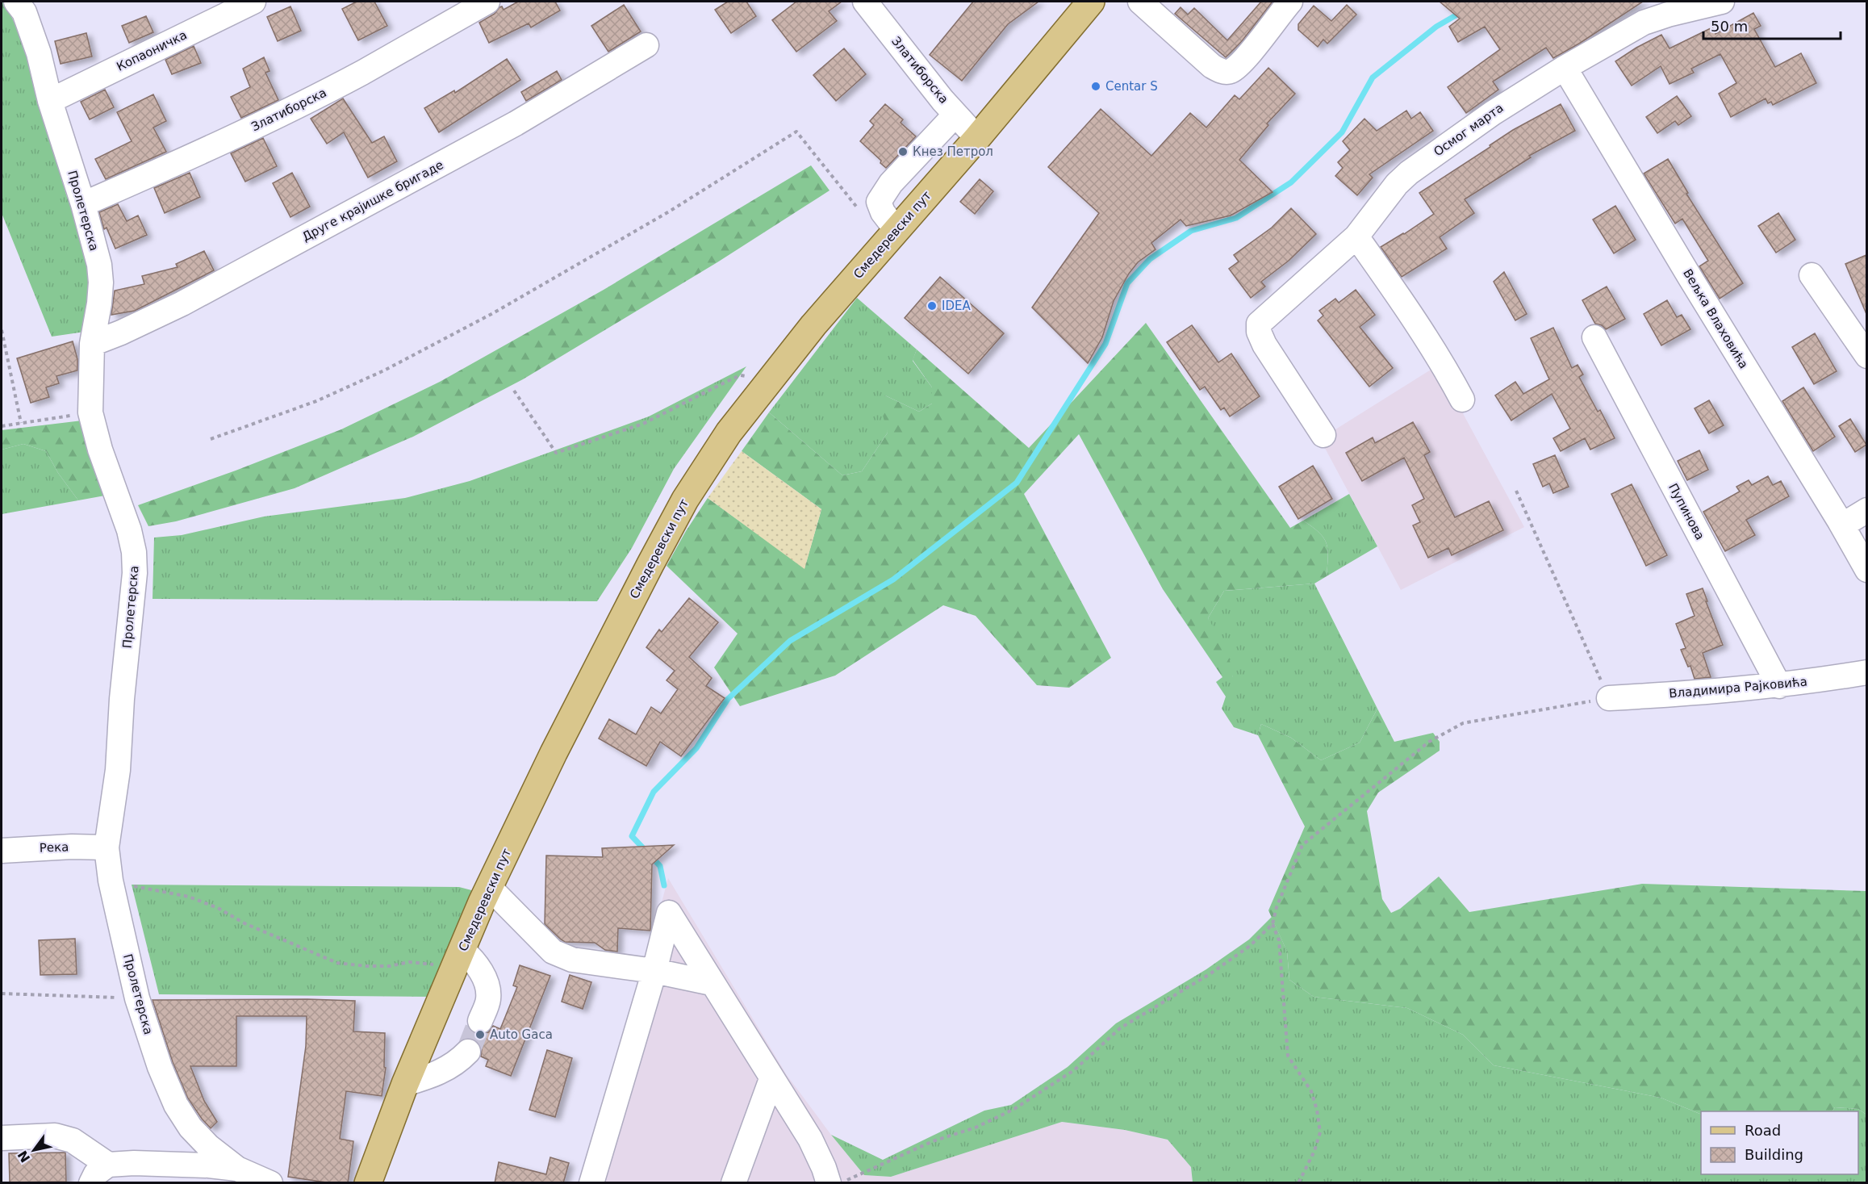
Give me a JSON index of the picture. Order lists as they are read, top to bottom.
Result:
{
  "streets": {
    "main road": ["Смедеревски пут"],
    "street": [
      "Копаоничка",
      "Златиборска",
      "Осмог марта",
      "Друге крајишке бригаде",
      "Пролетерска",
      "Вељка Влаховића",
      "Пупинова",
      "Владимира Рајковића",
      "Река"
    ]
  },
  "crossings": [
    ["Копаоничка", "Пролетерска"],
    ["Златиборска", "Пролетерска"],
    ["Златиборска", "Смедеревски пут"],
    ["Осмог марта", "Вељка Влаховића"],
    ["Друге крајишке бригаде", "Пролетерска"],
    ["Пролетерска", "Река"],
    ["Пупинова", "Владимира Рајковића"]
  ],
  "places": [
    "Centar S",
    "Кнез Петрол",
    "IDEA",
    "Auto Gaca"
  ],
  "legend": ["Road", "Building"],
  "scale_bar": "50 m",
  "north": "bottom left"
}
